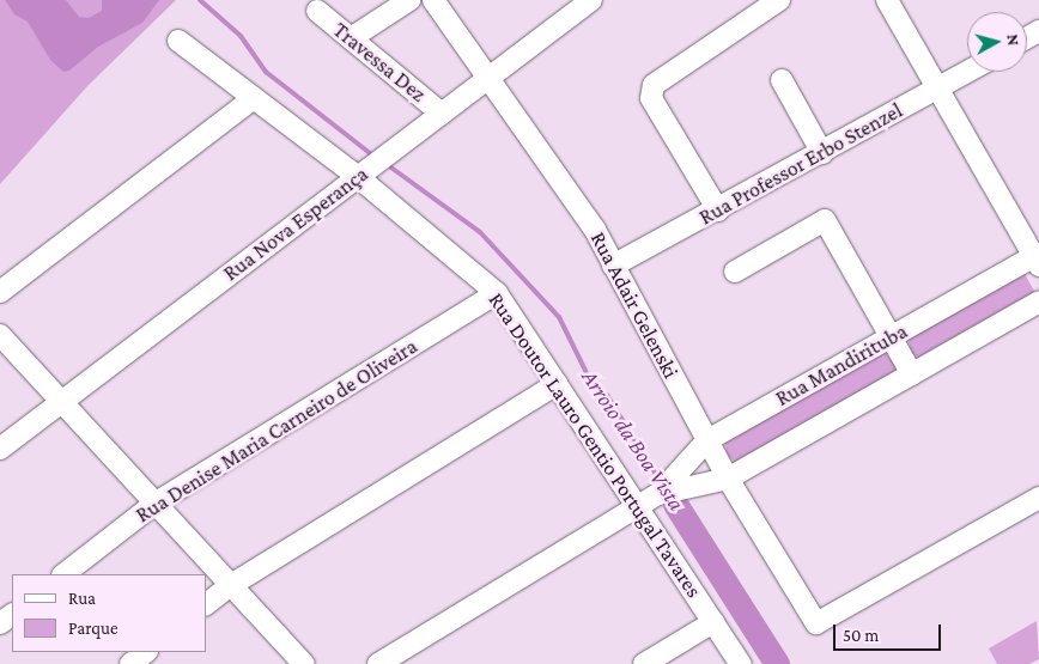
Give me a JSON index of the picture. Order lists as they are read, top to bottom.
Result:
{
  "streets": {
    "street": [
      "Travessa Dez",
      "Rua Professor Erbo Stenzel",
      "Rua Nova Esperança",
      "Rua Adair Gelenski",
      "Rua Mandirituba",
      "Rua Denise Maria Carneiro de Oliveira",
      "Rua Doutor Lauro Gentio Portugal Tavares"
    ]
  },
  "crossings": [
    ["Travessa Dez", "Rua Nova Esperança"],
    ["Rua Professor Erbo Stenzel", "Rua Adair Gelenski"],
    ["Rua Nova Esperança", "Rua Adair Gelenski"],
    ["Rua Nova Esperança", "Rua Doutor Lauro Gentio Portugal Tavares"],
    ["Rua Adair Gelenski", "Rua Mandirituba"],
    ["Rua Mandirituba", "Rua Doutor Lauro Gentio Portugal Tavares"],
    ["Rua Denise Maria Carneiro de Oliveira", "Rua Doutor Lauro Gentio Portugal Tavares"]
  ],
  "water": ["Arroio da Boa Vista"],
  "legend": ["Rua", "Parque"],
  "scale_bar": "50 m",
  "north": "right"
}
